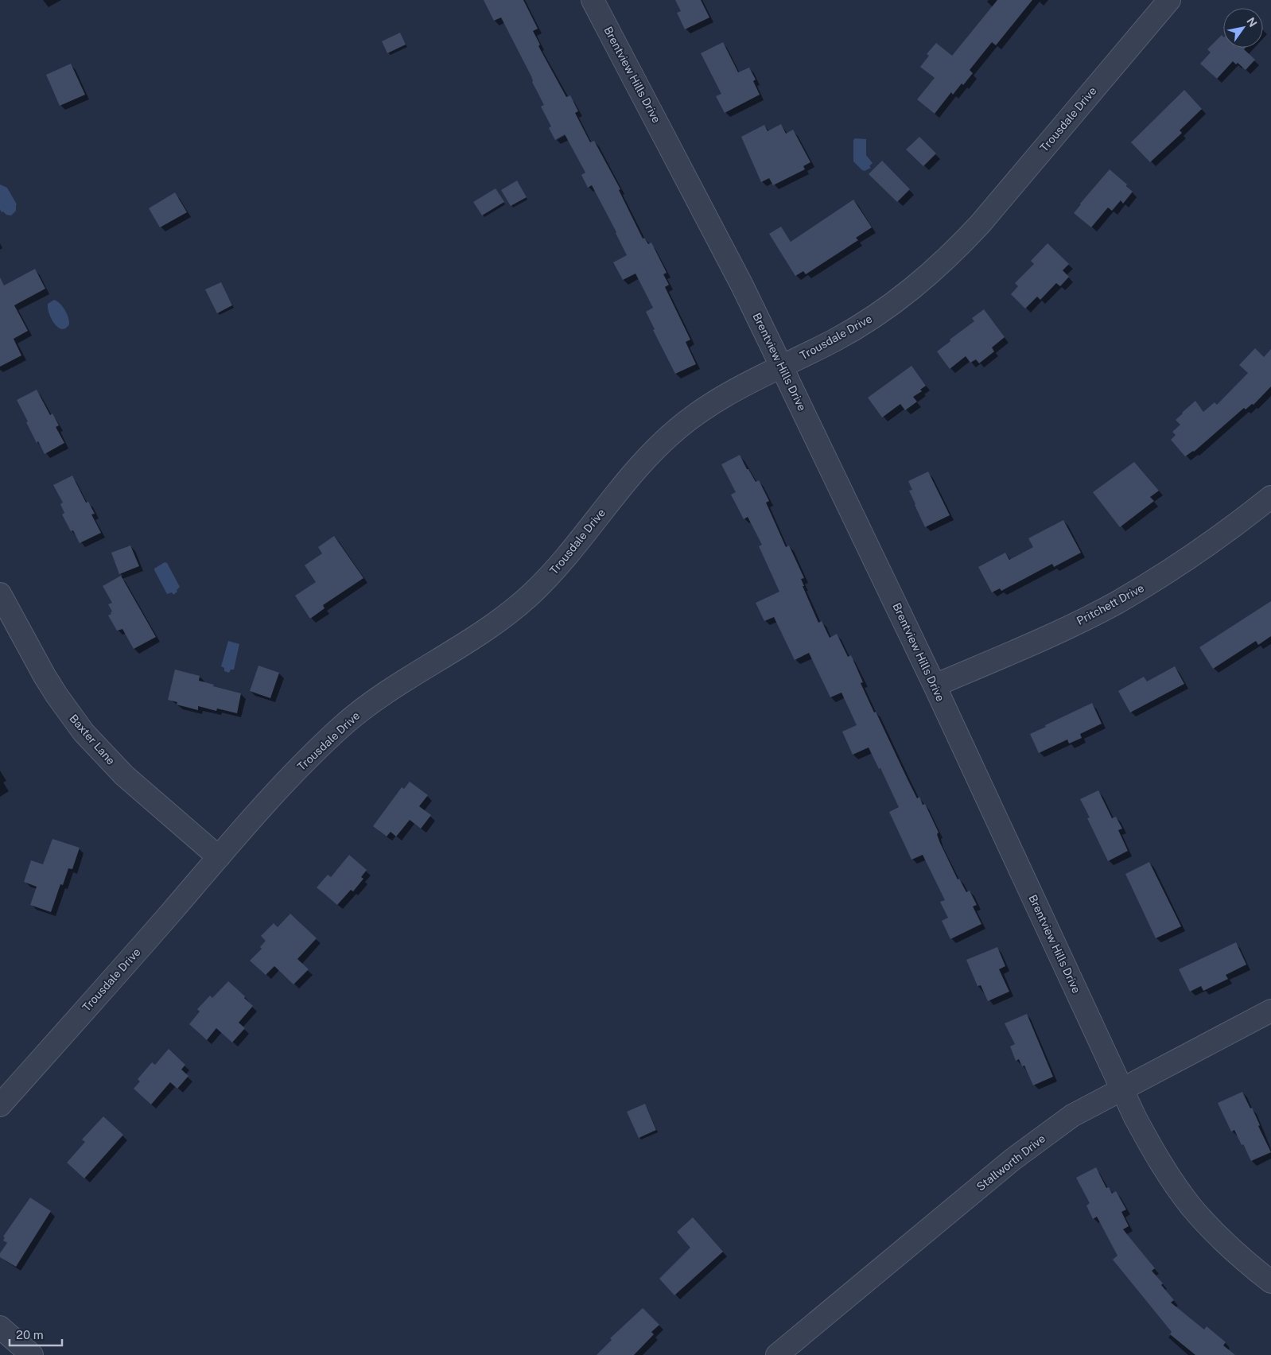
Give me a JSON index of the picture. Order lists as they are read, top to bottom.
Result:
{
  "streets": {
    "street": [
      "Brentview Hills Drive",
      "Trousdale Drive",
      "Pritchett Drive",
      "Baxter Lane",
      "Stallworth Drive"
    ]
  },
  "crossings": [
    ["Brentview Hills Drive", "Trousdale Drive"],
    ["Brentview Hills Drive", "Pritchett Drive"],
    ["Brentview Hills Drive", "Stallworth Drive"],
    ["Trousdale Drive", "Baxter Lane"]
  ],
  "scale_bar": "20 m",
  "north": "top right"
}
